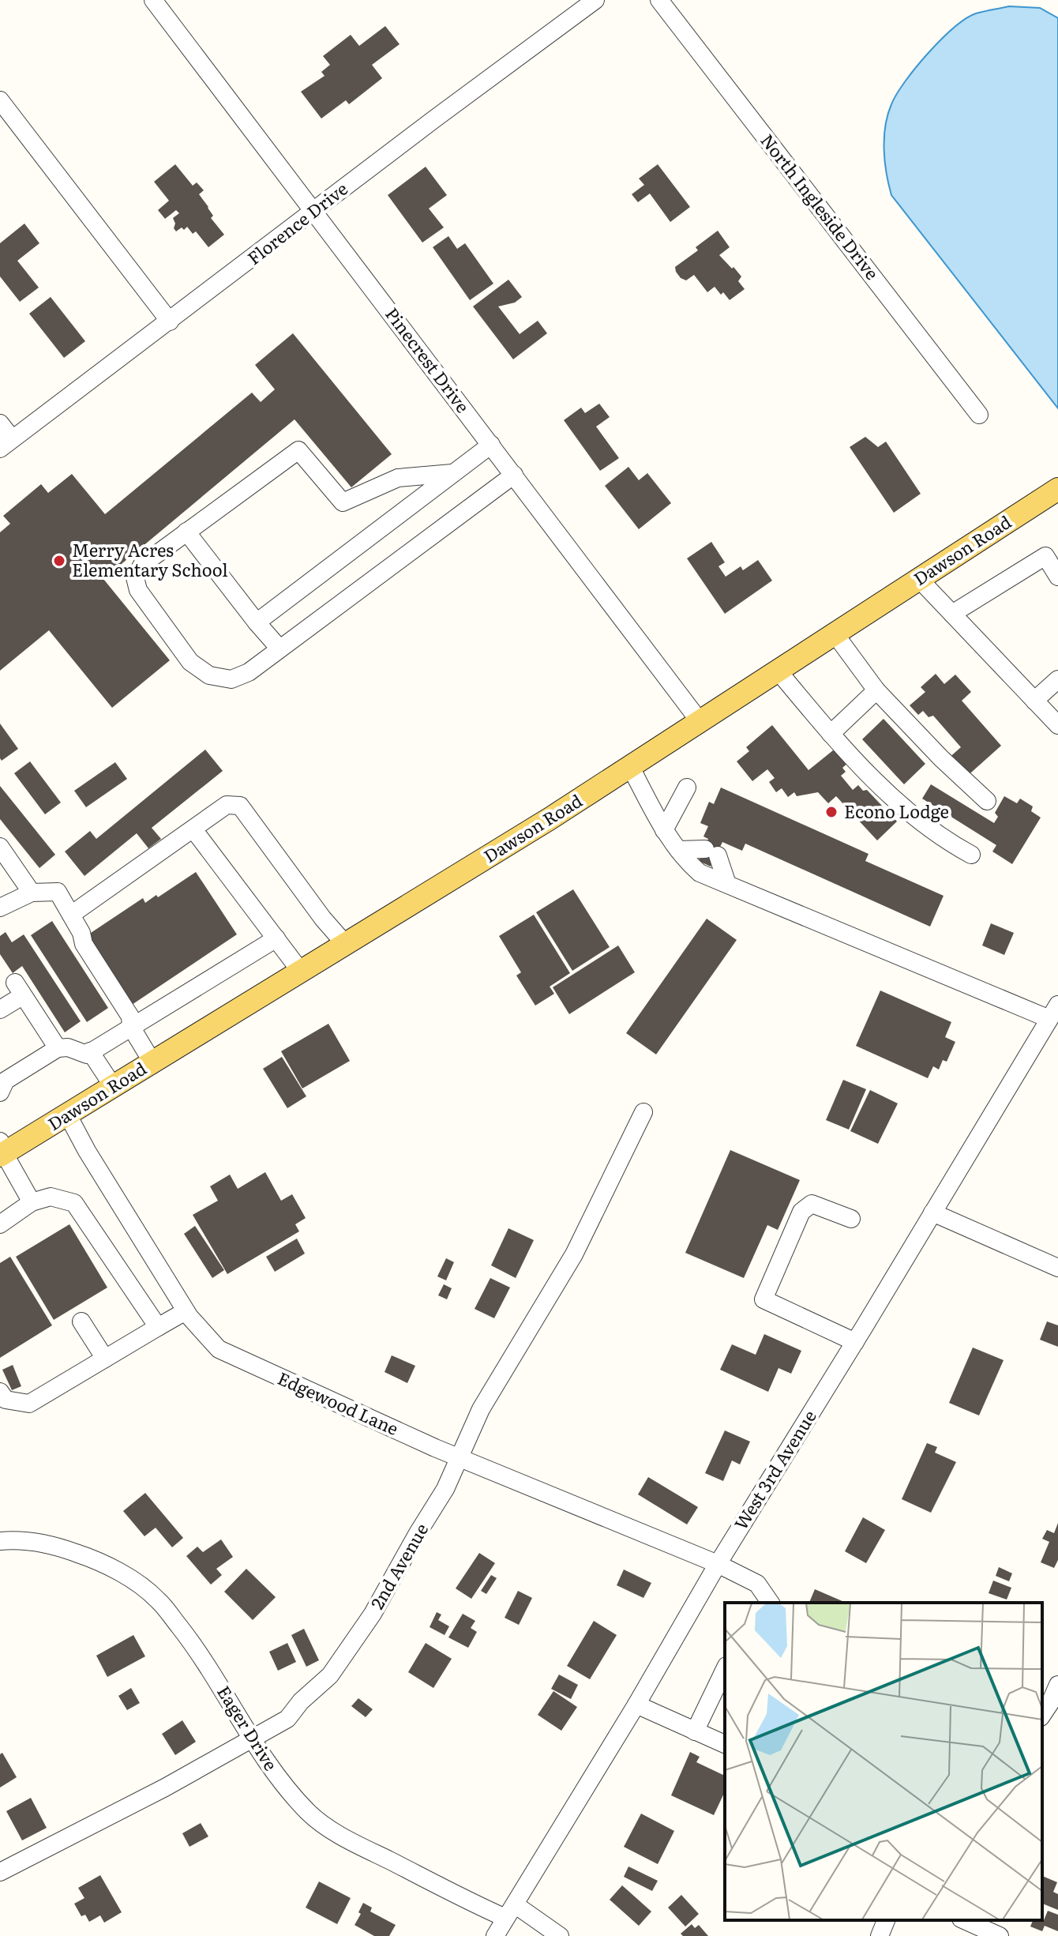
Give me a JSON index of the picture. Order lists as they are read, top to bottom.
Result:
{
  "streets": {
    "main road": ["Dawson Road"],
    "street": [
      "North Ingleside Drive",
      "Florence Drive",
      "Pinecrest Drive",
      "Edgewood Lane",
      "West 3rd Avenue",
      "2nd Avenue",
      "Eager Drive"
    ]
  },
  "crossings": [
    ["Florence Drive", "Pinecrest Drive"],
    ["Pinecrest Drive", "Dawson Road"],
    ["Dawson Road", "Edgewood Lane"],
    ["Edgewood Lane", "West 3rd Avenue"],
    ["Edgewood Lane", "2nd Avenue"],
    ["West 3rd Avenue", "Eager Drive"],
    ["2nd Avenue", "Eager Drive"]
  ],
  "places": ["Merry Acres Elementary School", "Econo Lodge"]
}
